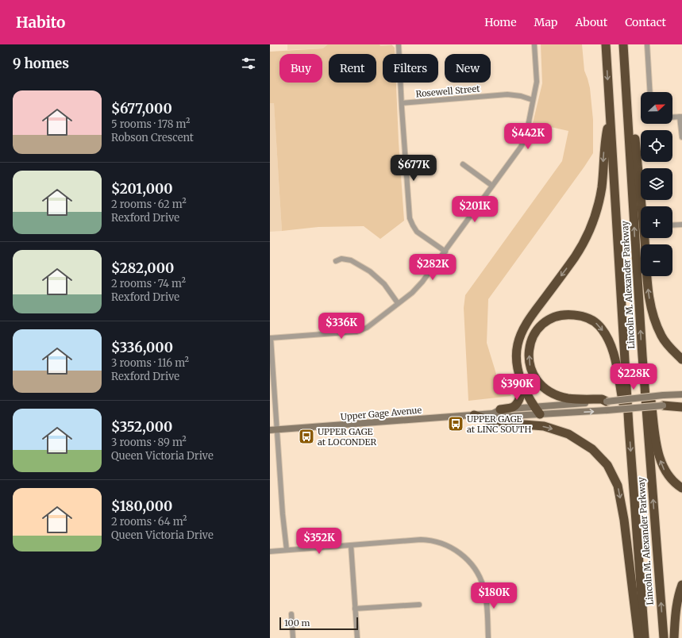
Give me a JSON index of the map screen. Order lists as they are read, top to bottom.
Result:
{
  "streets": {
    "highway": ["Lincoln M. Alexander Parkway"],
    "main road": ["Upper Gage Avenue"],
    "street": ["Rosewell Street"]
  },
  "places": {
    "bus stop": ["UPPER GAGE at LINC SOUTH", "UPPER GAGE at LOCONDER"]
  },
  "scale_bar": "100 m",
  "north": "right",
  "page": {
    "header": "Habito",
    "nav": [
      "Home",
      "Map",
      "About",
      "Contact"
    ],
    "heading": "9 homes",
    "chip": [
      "Buy",
      "Rent",
      "Filters",
      "New"
    ],
    "list": [
      {
        "name": "$677,000",
        "note": "5 rooms · 178 m² · Robson Crescent"
      },
      {
        "name": "$201,000",
        "note": "2 rooms · 62 m² · Rexford Drive"
      },
      {
        "name": "$282,000",
        "note": "2 rooms · 74 m² · Rexford Drive"
      },
      {
        "name": "$336,000",
        "note": "3 rooms · 116 m² · Rexford Drive"
      },
      {
        "name": "$352,000",
        "note": "3 rooms · 89 m² · Queen Victoria Drive"
      },
      {
        "name": "$180,000",
        "note": "2 rooms · 64 m² · Queen Victoria Drive"
      }
    ],
    "map_buttons": ["+", "−"],
    "price": [
      "$442K",
      "$677K",
      "$201K",
      "$282K",
      "$336K",
      "$228K",
      "$390K",
      "$352K",
      "$180K"
    ],
    "scale": "100 m"
  }
}
